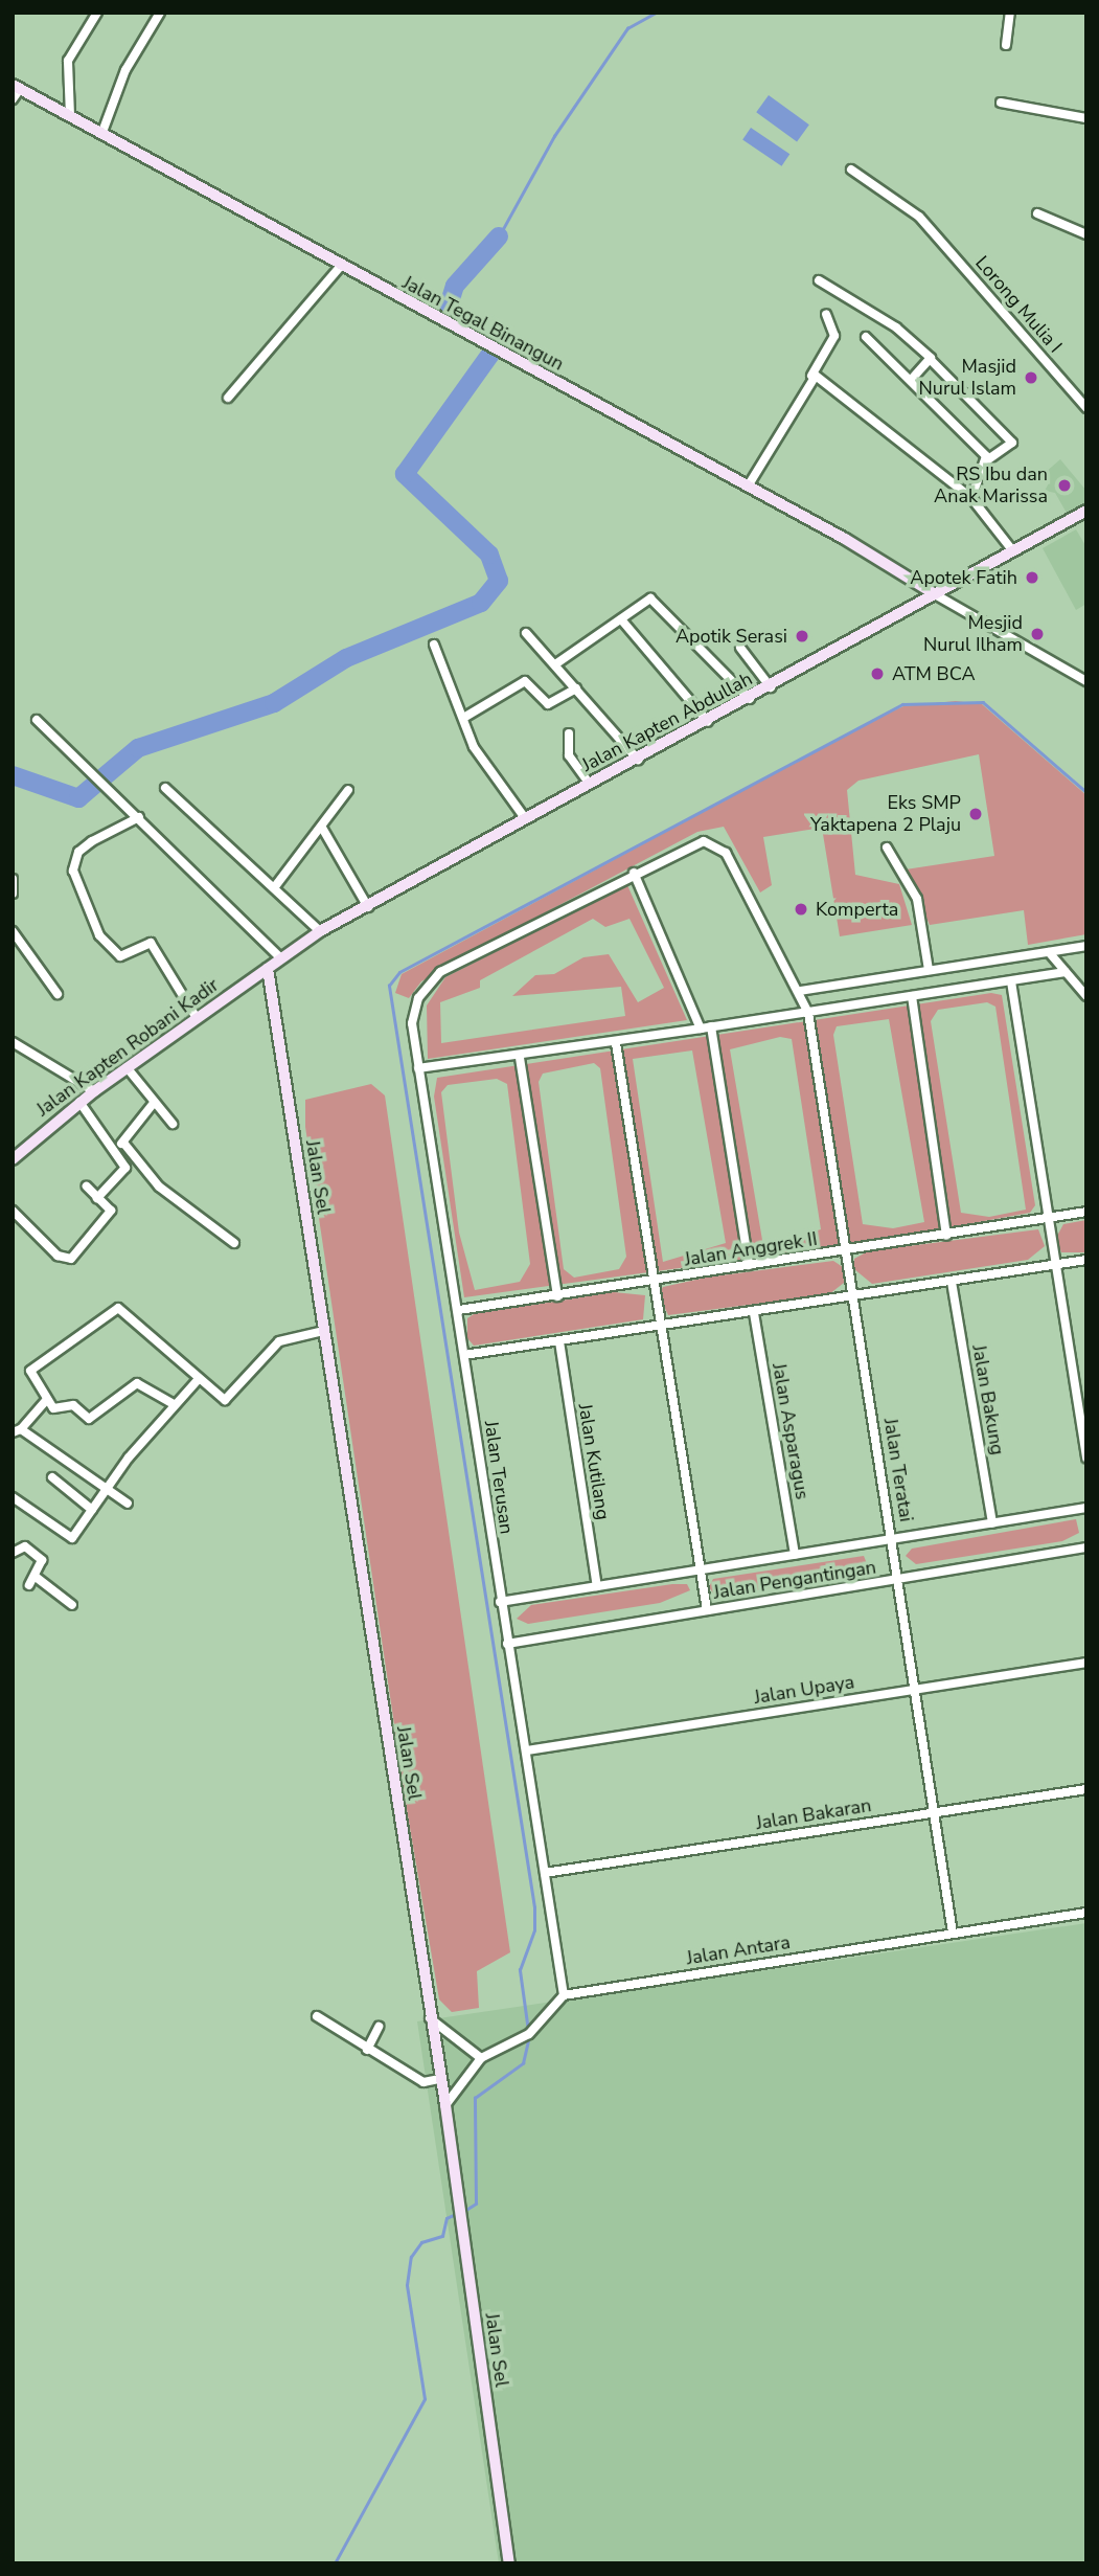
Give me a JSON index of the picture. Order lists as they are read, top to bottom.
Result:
{
  "streets": {
    "street": [
      "Lorong Mulia I",
      "Jalan Tegal Binangun",
      "Jalan Kapten Abdullah",
      "Jalan Kapten Robani Kadir",
      "Jalan Sel",
      "Jalan Anggrek II",
      "Jalan Bakung",
      "Jalan Asparagus",
      "Jalan Kutilang",
      "Jalan Teratai",
      "Jalan Terusan",
      "Jalan Pengantingan",
      "Jalan Upaya",
      "Jalan Bakaran",
      "Jalan Antara"
    ]
  },
  "crossings": [
    ["Jalan Tegal Binangun", "Jalan Kapten Abdullah"],
    ["Jalan Kapten Abdullah", "Jalan Kapten Robani Kadir"],
    ["Jalan Kapten Abdullah", "Jalan Sel"],
    ["Jalan Kapten Robani Kadir", "Jalan Sel"],
    ["Jalan Anggrek II", "Jalan Teratai"],
    ["Jalan Anggrek II", "Jalan Terusan"],
    ["Jalan Teratai", "Jalan Terusan"],
    ["Jalan Teratai", "Jalan Pengantingan"],
    ["Jalan Teratai", "Jalan Upaya"],
    ["Jalan Teratai", "Jalan Bakaran"],
    ["Jalan Teratai", "Jalan Antara"],
    ["Jalan Terusan", "Jalan Pengantingan"],
    ["Jalan Terusan", "Jalan Upaya"],
    ["Jalan Terusan", "Jalan Bakaran"],
    ["Jalan Terusan", "Jalan Antara"]
  ],
  "places": [
    "Masjid Nurul Islam",
    "RS Ibu dan Anak Marissa",
    "Apotek Fatih",
    "Mesjid Nurul Ilham",
    "Apotik Serasi",
    "ATM BCA",
    "Eks SMP Yaktapena 2 Plaju",
    "Komperta"
  ]
}
